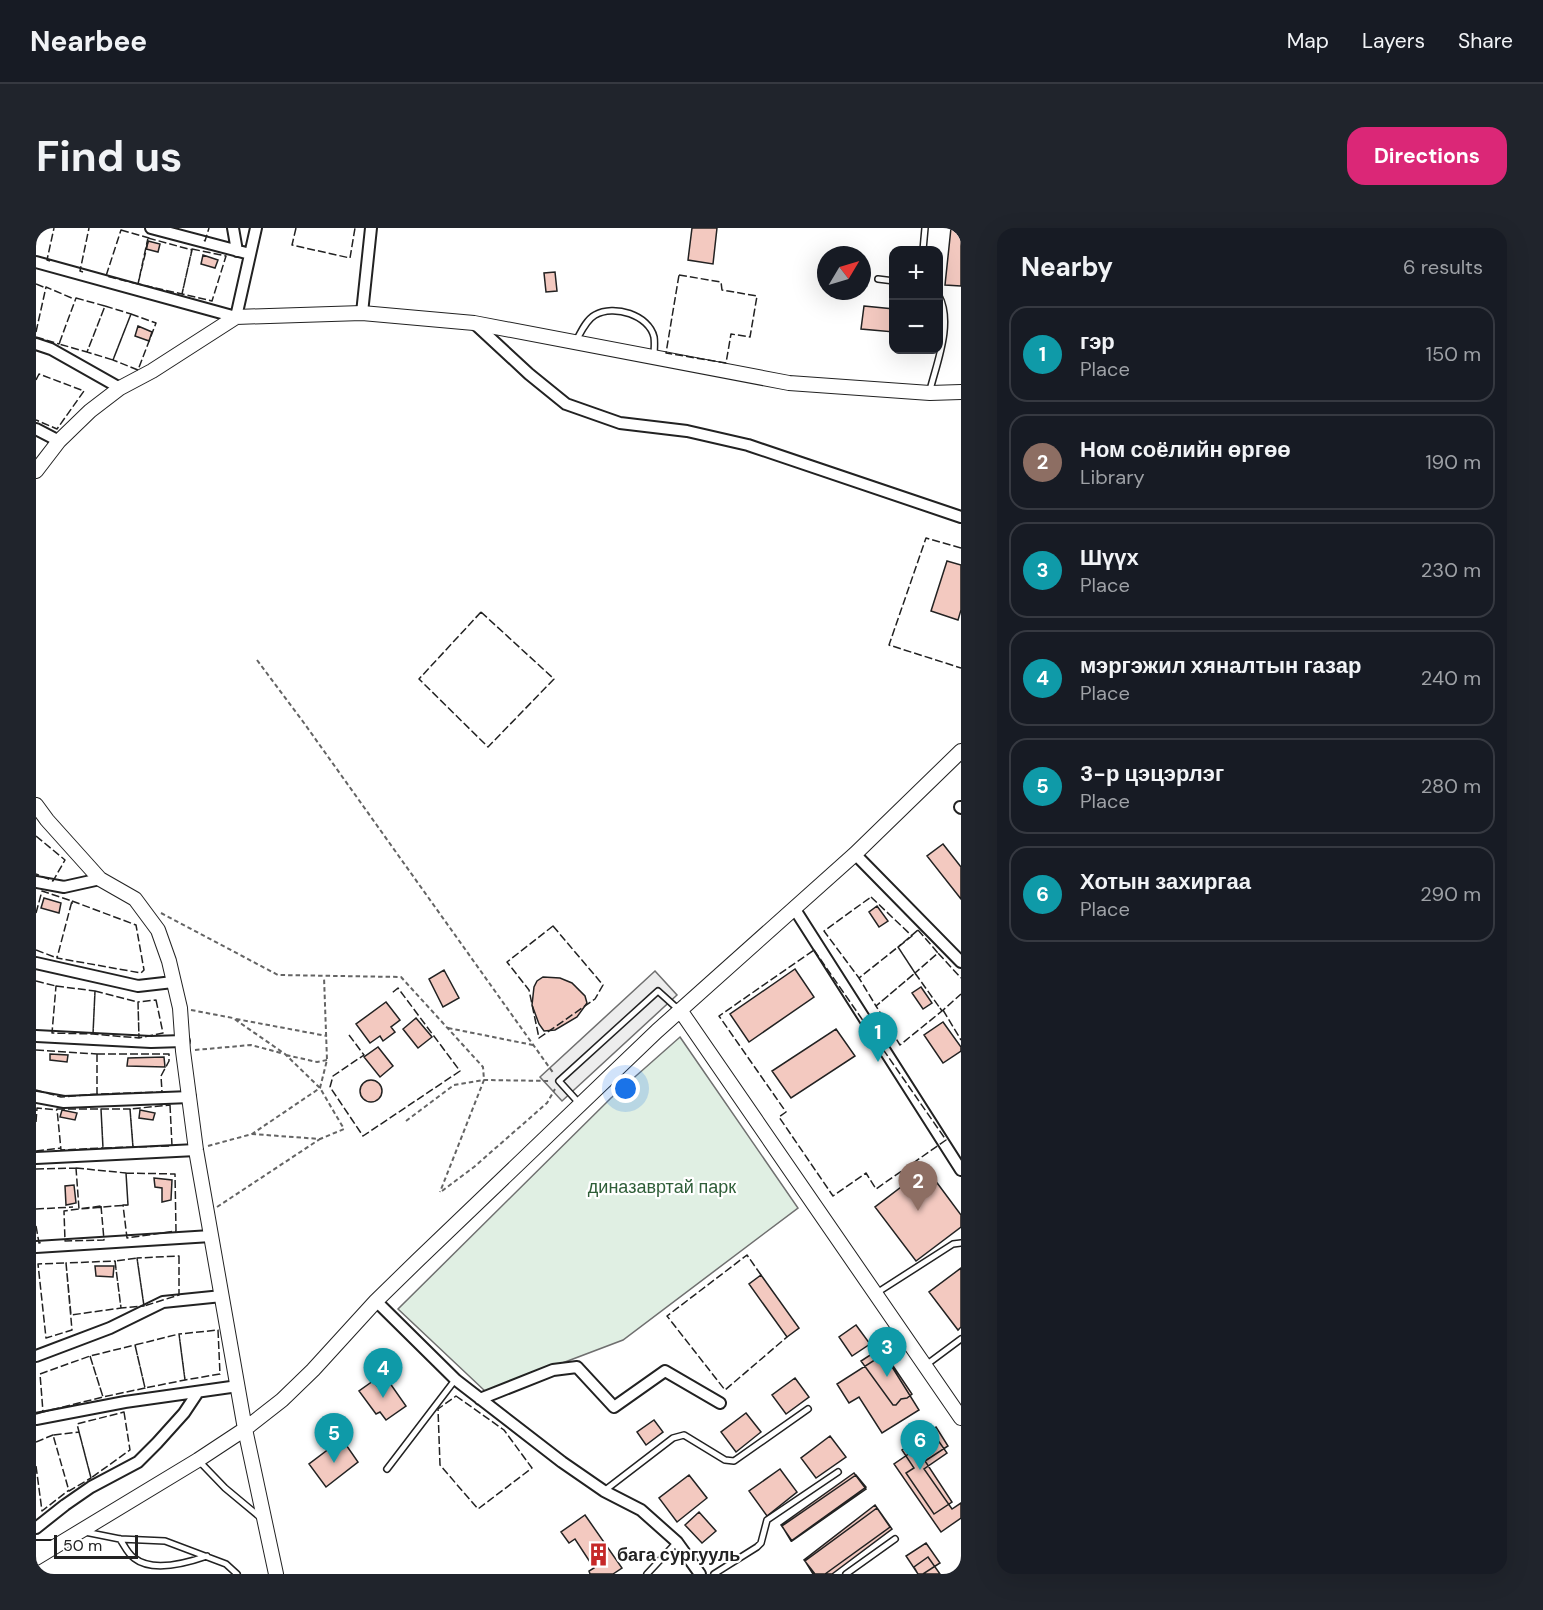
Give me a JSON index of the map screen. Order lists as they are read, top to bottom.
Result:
{
  "parks": ["диназавртай парк"],
  "places": {
    "building": ["бага сургууль"]
  },
  "scale_bar": "50 m",
  "north": "top right",
  "page": {
    "header": "Nearbee",
    "nav": ["Map", "Layers", "Share"],
    "buttons": "Directions",
    "title": "Find us",
    "heading": ["Nearby", "6 results"],
    "map_buttons": ["+", "−"],
    "list": [
      {
        "mark": "1",
        "name": "гэр",
        "note": "Place",
        "value": "150 m"
      },
      {
        "mark": "2",
        "name": "Ном соёлийн өргөө",
        "note": "Library",
        "value": "190 m"
      },
      {
        "mark": "3",
        "name": "Шүүх",
        "note": "Place",
        "value": "230 m"
      },
      {
        "mark": "4",
        "name": "мэргэжил хяналтын газар",
        "note": "Place",
        "value": "240 m"
      },
      {
        "mark": "5",
        "name": "3-р цэцэрлэг",
        "note": "Place",
        "value": "280 m"
      },
      {
        "mark": "6",
        "name": "Хотын захиргаа",
        "note": "Place",
        "value": "290 m"
      }
    ],
    "pins": [
      "1",
      "2",
      "3",
      "4",
      "5",
      "6"
    ],
    "scale": "50 m"
  }
}
